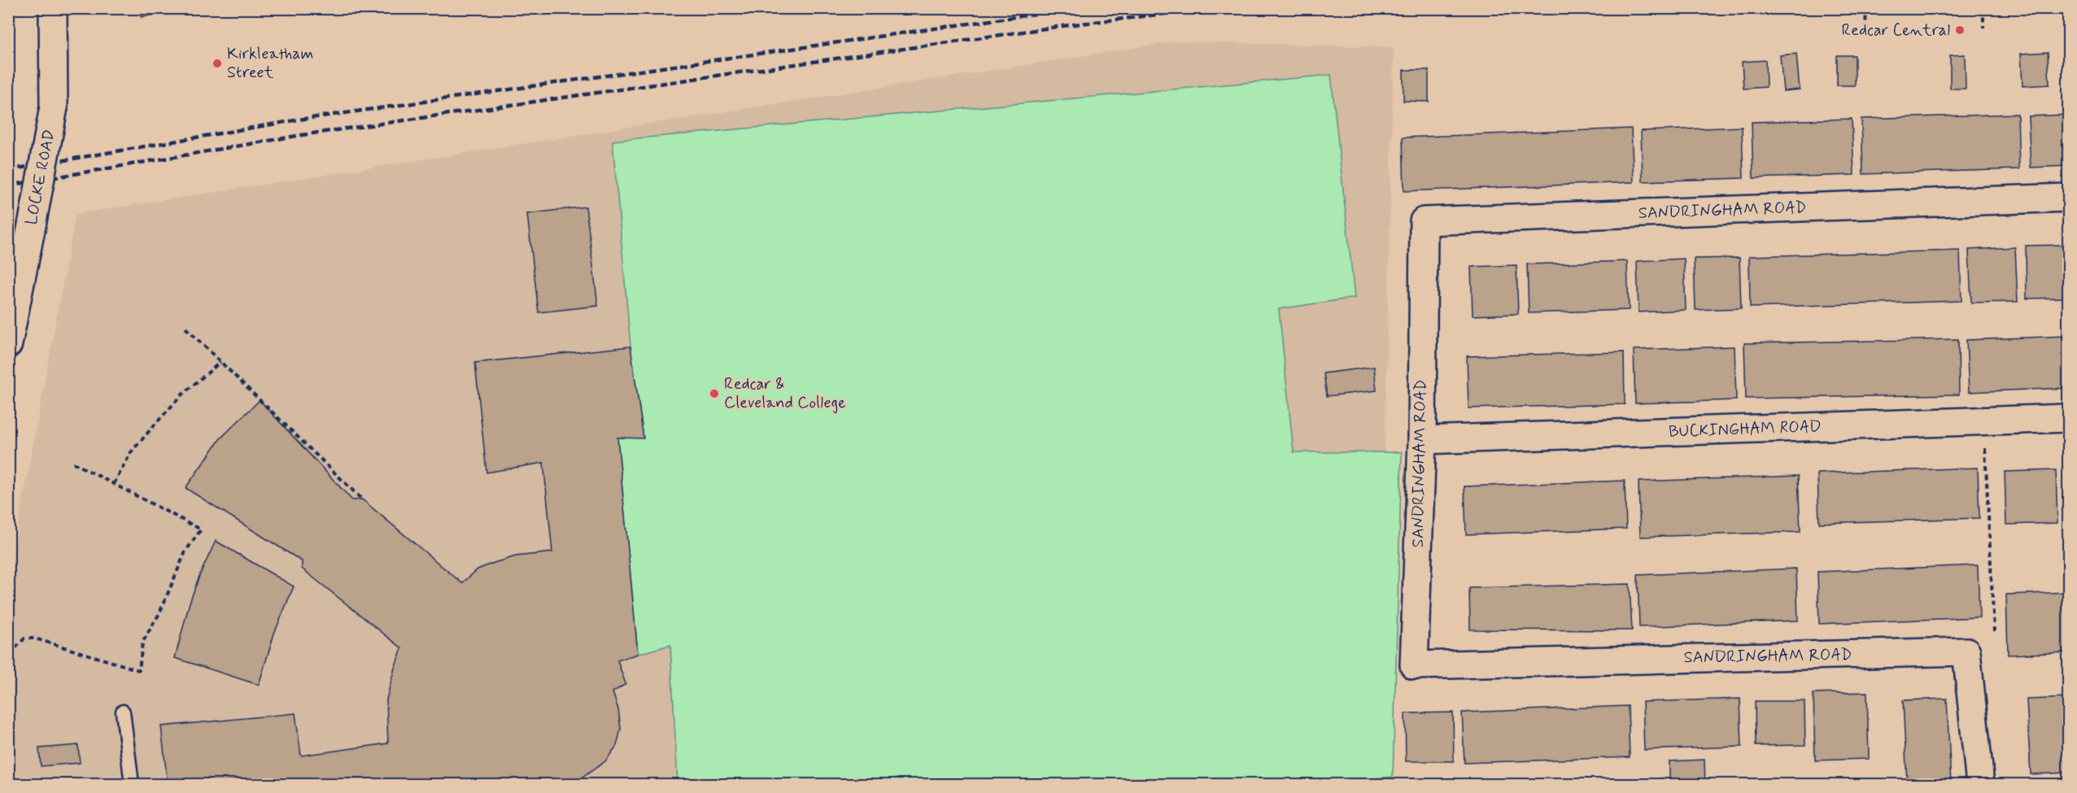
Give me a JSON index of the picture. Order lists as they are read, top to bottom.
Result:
{
  "streets": {
    "street": ["LOCKE ROAD", "SANDRINGHAM ROAD", "BUCKINGHAM ROAD"]
  },
  "crossings": [
    ["SANDRINGHAM ROAD", "BUCKINGHAM ROAD"]
  ],
  "places": ["Redcar Central", "Kirkleatham Street", "Redcar & Cleveland College"]
}
